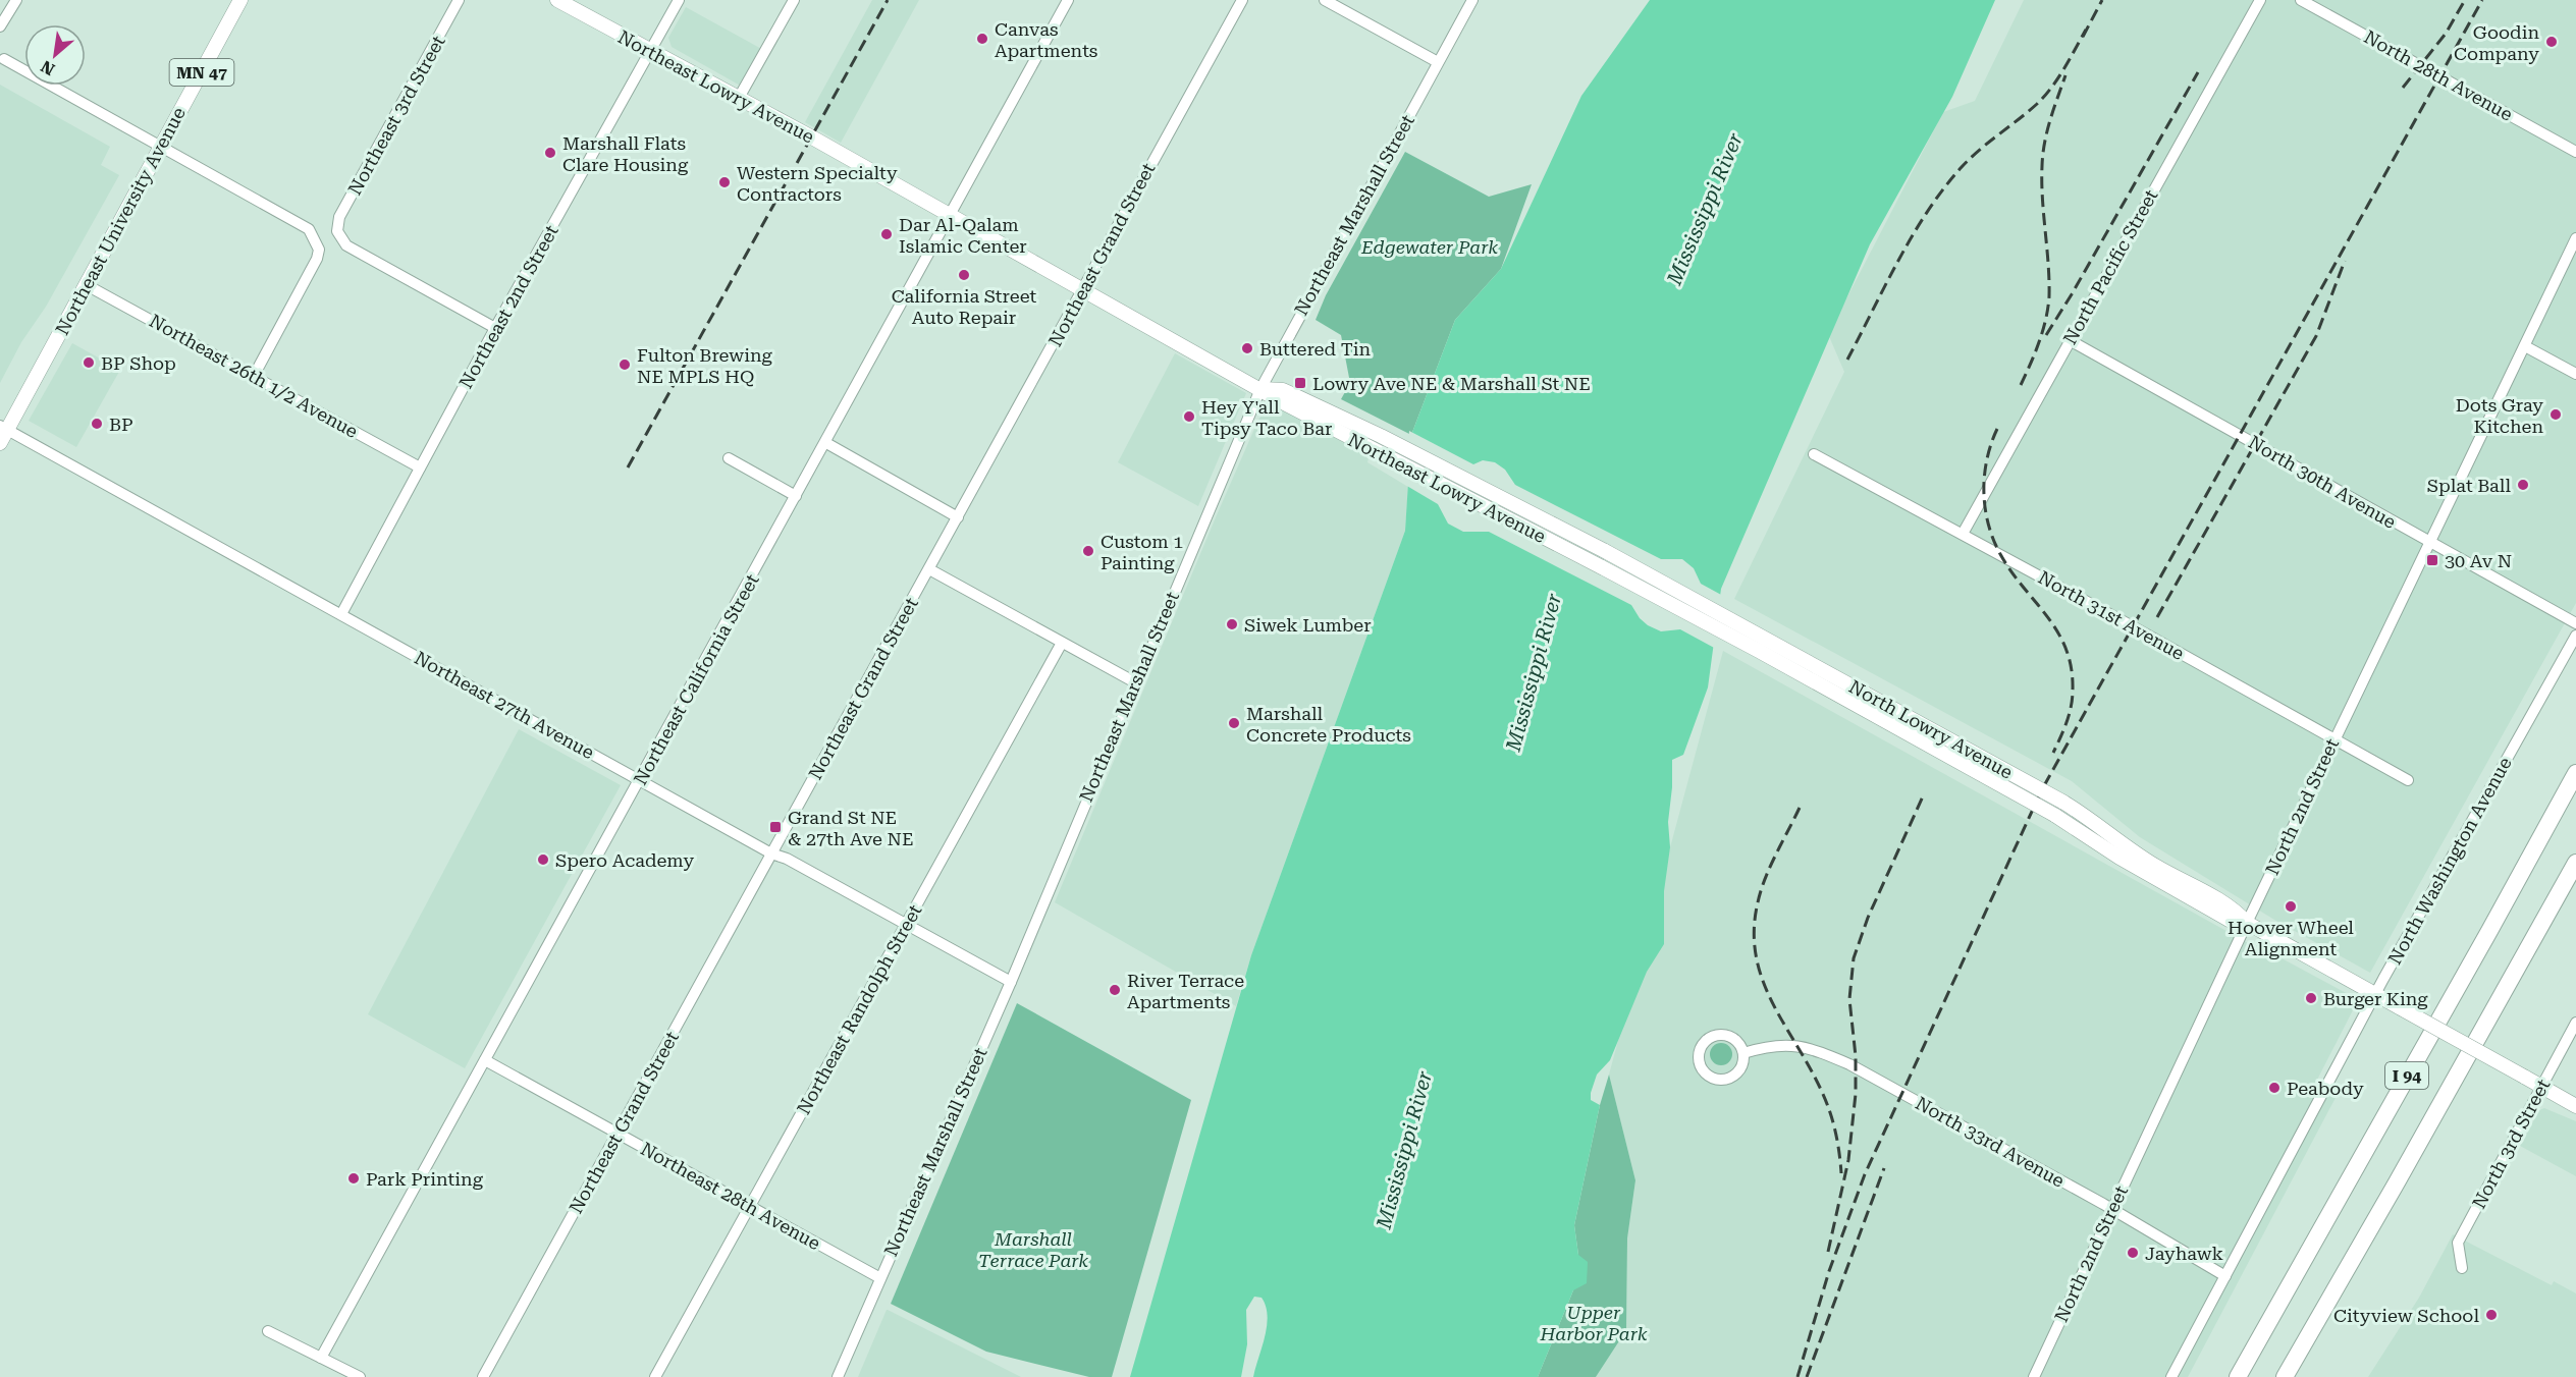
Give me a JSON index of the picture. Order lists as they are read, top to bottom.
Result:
{
  "streets": {
    "highway": ["I 94"],
    "main road": [
      "MN 47",
      "Northeast Lowry Avenue",
      "Northeast University Avenue",
      "North Lowry Avenue"
    ],
    "street": [
      "North 28th Avenue",
      "Northeast 3rd Street",
      "Northeast Marshall Street",
      "Northeast Grand Street",
      "North Pacific Street",
      "Northeast 2nd Street",
      "Northeast 26th 1/2 Avenue",
      "North 30th Avenue",
      "North 31st Avenue",
      "Northeast California Street",
      "Northeast 27th Avenue",
      "North 2nd Street",
      "North Washington Avenue",
      "Northeast Randolph Street",
      "North 33rd Avenue",
      "North 3rd Street",
      "Northeast 28th Avenue"
    ]
  },
  "crossings": [
    ["Northeast Lowry Avenue", "Northeast Marshall Street"],
    ["Northeast Lowry Avenue", "Northeast Grand Street"],
    ["Northeast Lowry Avenue", "Northeast 2nd Street"],
    ["Northeast Lowry Avenue", "Northeast California Street"],
    ["Northeast Lowry Avenue", "North Lowry Avenue"],
    ["Northeast 3rd Street", "Northeast 2nd Street"],
    ["Northeast Marshall Street", "Northeast 27th Avenue"],
    ["Northeast Marshall Street", "Northeast 28th Avenue"],
    ["Northeast University Avenue", "Northeast 26th 1/2 Avenue"],
    ["Northeast University Avenue", "Northeast 27th Avenue"],
    ["Northeast Grand Street", "Northeast 27th Avenue"],
    ["Northeast Grand Street", "Northeast 28th Avenue"],
    ["North Pacific Street", "North 30th Avenue"],
    ["North Pacific Street", "North 31st Avenue"],
    ["Northeast 2nd Street", "Northeast 26th 1/2 Avenue"],
    ["Northeast 2nd Street", "Northeast 27th Avenue"],
    ["North 30th Avenue", "North 2nd Street"],
    ["North 31st Avenue", "North 2nd Street"],
    ["Northeast California Street", "Northeast 27th Avenue"],
    ["Northeast California Street", "Northeast 28th Avenue"],
    ["Northeast 27th Avenue", "Northeast Randolph Street"],
    ["North Lowry Avenue", "North 2nd Street"],
    ["North Lowry Avenue", "North Washington Avenue"],
    ["North Lowry Avenue", "North 3rd Street"],
    ["North 2nd Street", "North 33rd Avenue"],
    ["North Washington Avenue", "North 33rd Avenue"],
    ["Northeast Randolph Street", "Northeast 28th Avenue"]
  ],
  "water": ["Mississippi River"],
  "parks": ["Edgewater Park", "Marshall Terrace Park", "Upper Harbor Park"],
  "places": {
    "other": [
      "Canvas Apartments",
      "Goodin Company",
      "Marshall Flats Clare Housing",
      "Western Specialty Contractors",
      "Dar Al-Qalam Islamic Center",
      "California Street Auto Repair",
      "Buttered Tin",
      "BP Shop",
      "Fulton Brewing NE MPLS HQ",
      "Dots Gray Kitchen",
      "Hey Y'all Tipsy Taco Bar",
      "BP",
      "Splat Ball",
      "Custom 1 Painting",
      "Siwek Lumber",
      "Marshall Concrete Products",
      "Spero Academy",
      "Hoover Wheel Alignment",
      "River Terrace Apartments",
      "Burger King",
      "Peabody",
      "Park Printing",
      "Jayhawk",
      "Cityview School"
    ],
    "transit": ["Lowry Ave NE & Marshall St NE", "30 Av N", "Grand St NE & 27th Ave NE"]
  },
  "north": "bottom left"
}
